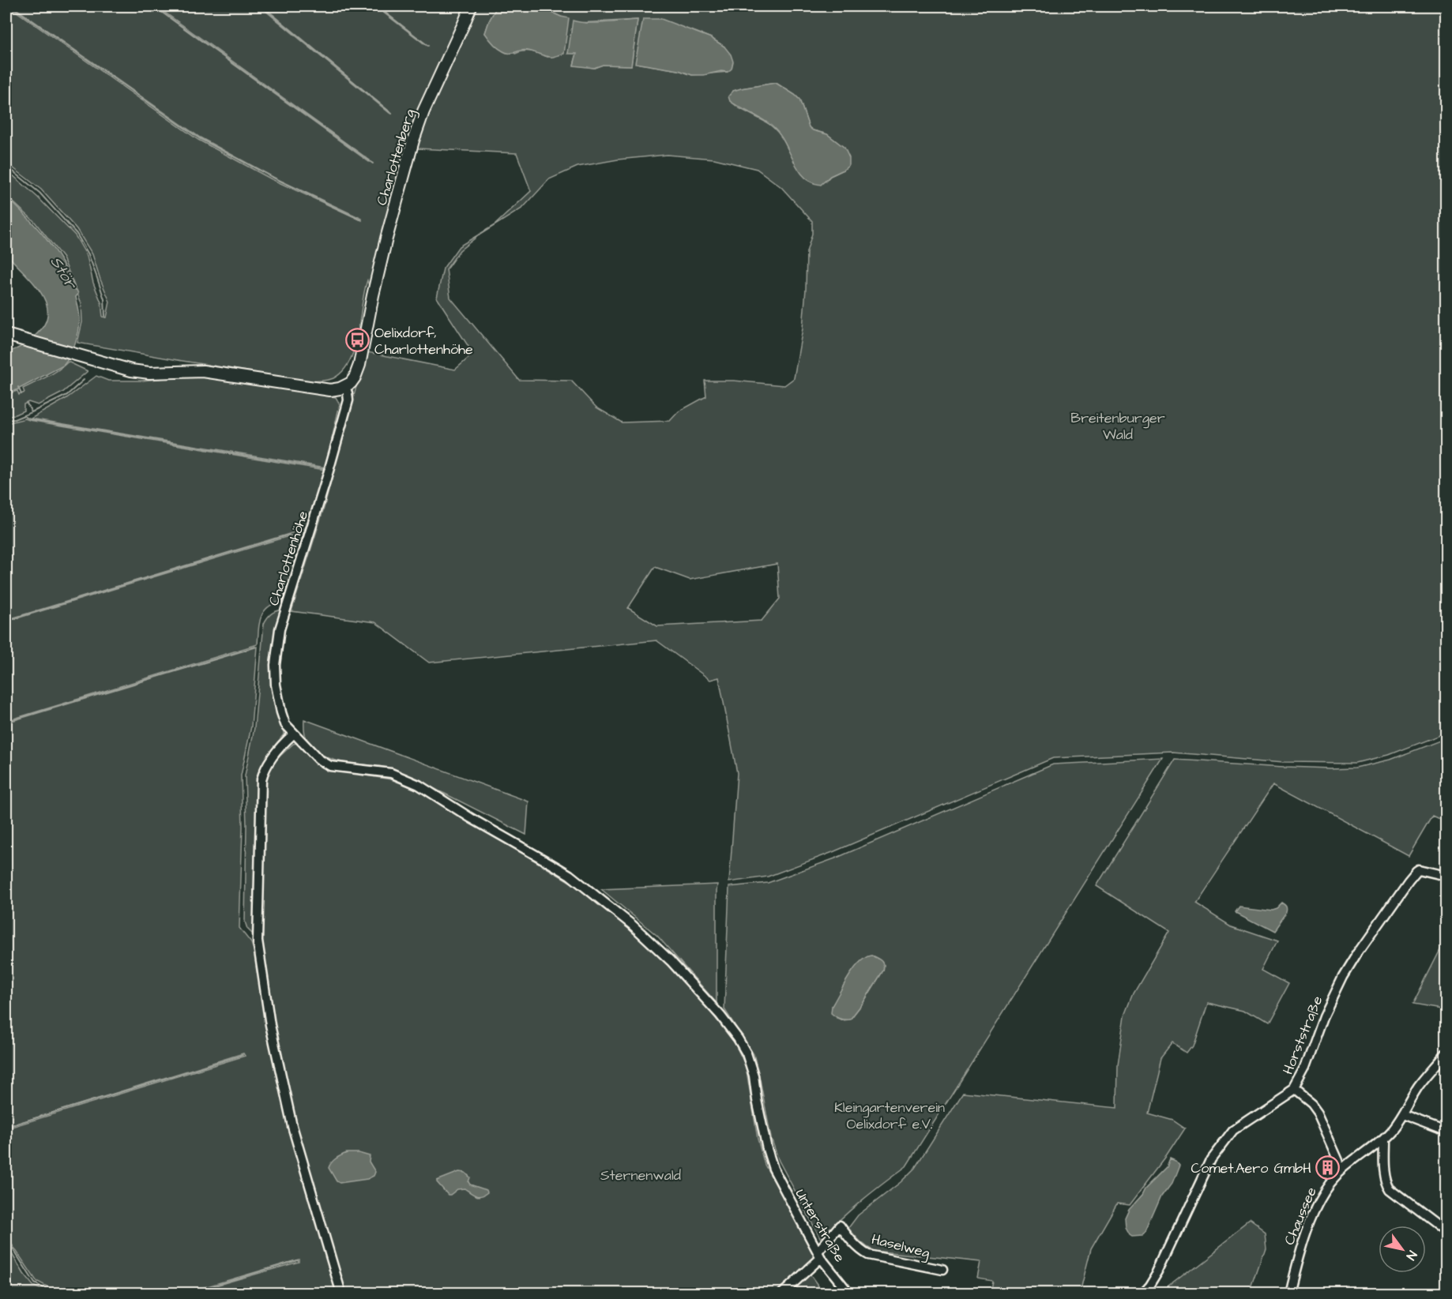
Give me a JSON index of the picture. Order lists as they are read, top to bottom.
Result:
{
  "streets": {
    "main road": ["Charlottenberg"],
    "street": [
      "Charlottenhöhe",
      "Horststraße",
      "Chaussee",
      "Unterstraße",
      "Haselweg"
    ]
  },
  "crossings": [
    ["Charlottenberg", "Charlottenhöhe"],
    ["Charlottenhöhe", "Unterstraße"],
    ["Unterstraße", "Haselweg"]
  ],
  "water": ["Stör"],
  "parks": ["Breitenburger Wald", "Kleingartenverein Oelixdorf e.V.", "Sternenwald"],
  "places": {
    "bus stop": ["Oelixdorf, Charlottenhöhe"],
    "building": ["Comet.Aero GmbH"]
  },
  "north": "bottom right"
}
